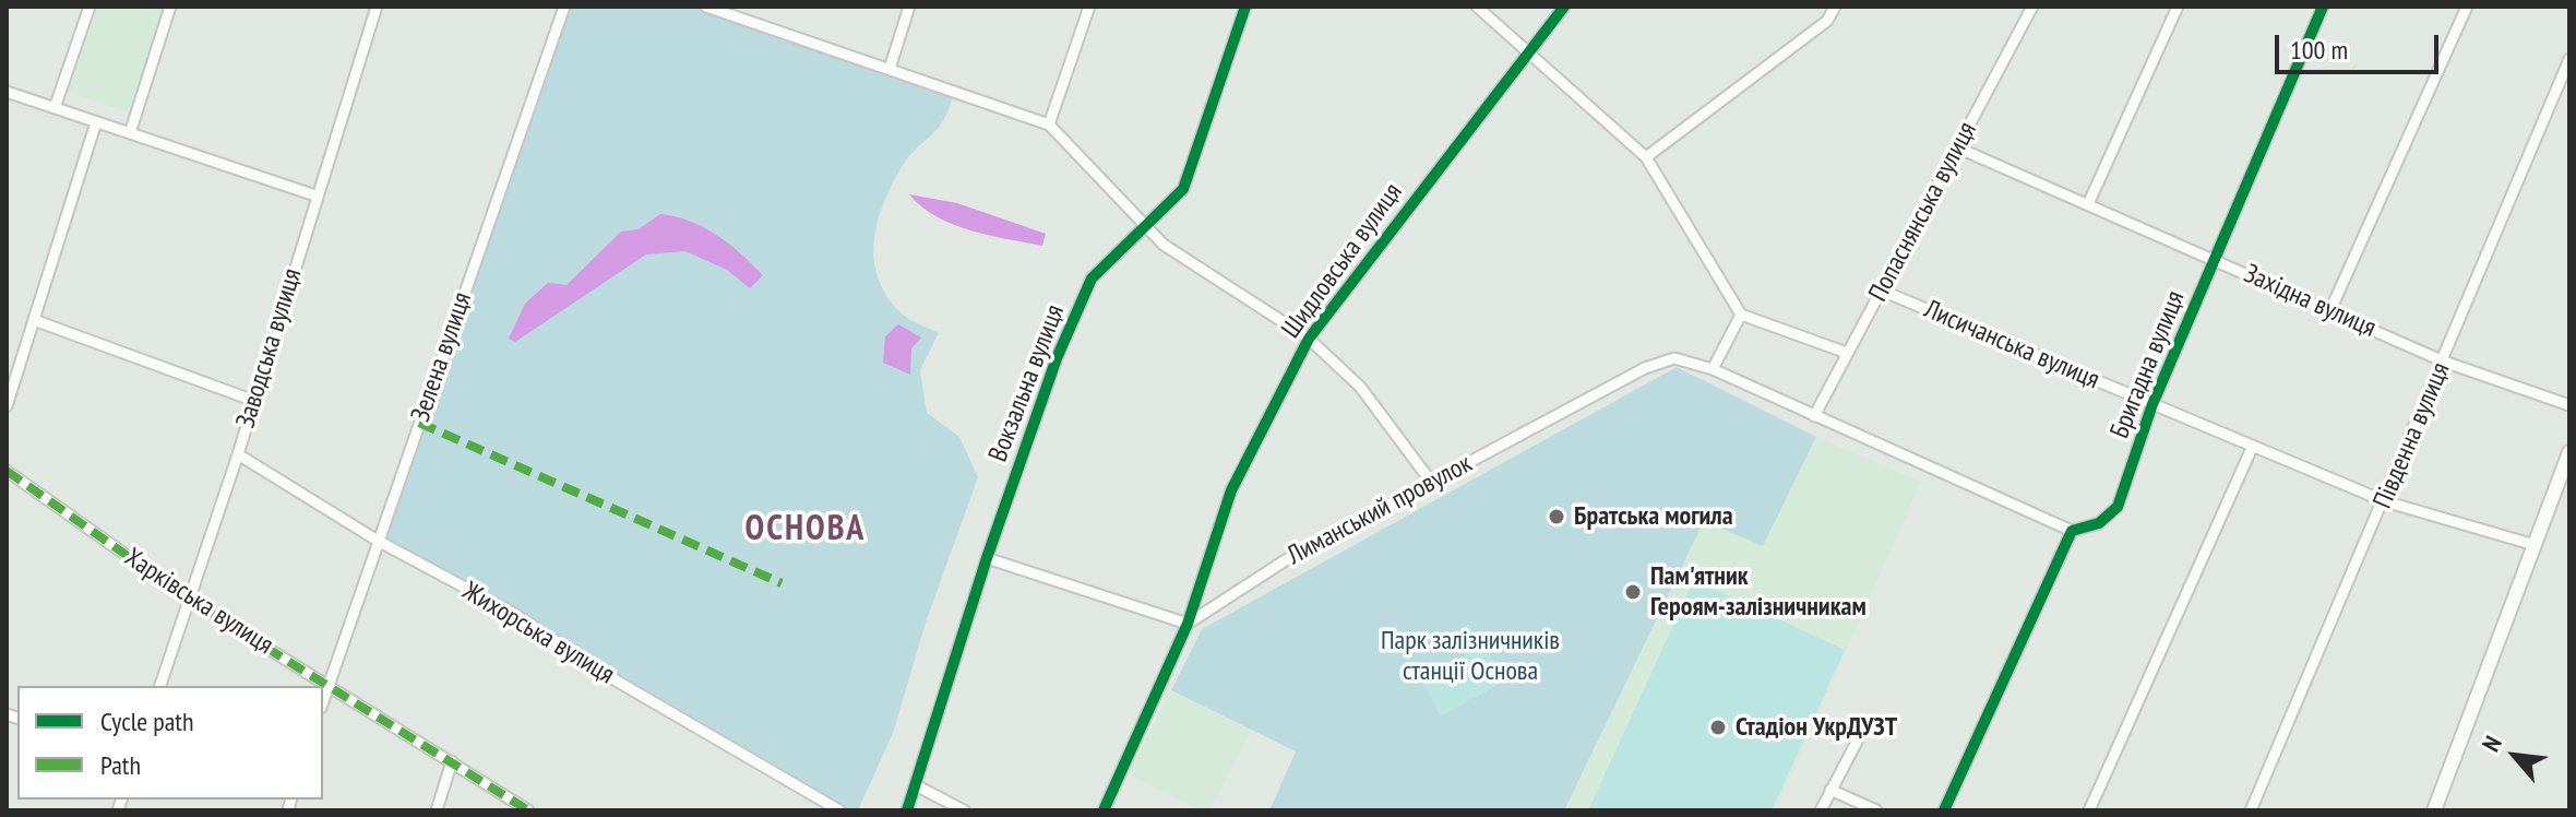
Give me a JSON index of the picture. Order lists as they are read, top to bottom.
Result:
{
  "streets": {
    "street": [
      "Попаснянська вулиця",
      "Шидловська вулиця",
      "Західна вулиця",
      "Лисичанська вулиця",
      "Заводська вулиця",
      "Зелена вулиця",
      "Бригадна вулиця",
      "Вокзальна вулиця",
      "Південна вулиця",
      "Лиманський провулок",
      "Харківська вулиця",
      "Жихорська вулиця"
    ]
  },
  "crossings": [
    ["Попаснянська вулиця", "Західна вулиця"],
    ["Попаснянська вулиця", "Лисичанська вулиця"],
    ["Попаснянська вулиця", "Лиманський провулок"],
    ["Шидловська вулиця", "Лиманський провулок"],
    ["Західна вулиця", "Бригадна вулиця"],
    ["Західна вулиця", "Південна вулиця"],
    ["Лисичанська вулиця", "Бригадна вулиця"],
    ["Лисичанська вулиця", "Південна вулиця"],
    ["Заводська вулиця", "Харківська вулиця"],
    ["Заводська вулиця", "Жихорська вулиця"],
    ["Зелена вулиця", "Харківська вулиця"],
    ["Зелена вулиця", "Жихорська вулиця"],
    ["Бригадна вулиця", "Лиманський провулок"]
  ],
  "districts": ["ОСНОВА"],
  "parks": ["Парк залізничників станції Основа"],
  "places": ["Братська могила", "Пам'ятник Героям-залізничникам", "Стадіон УкрДУЗТ"],
  "legend": ["Cycle path", "Path"],
  "scale_bar": "100 m",
  "north": "top left"
}
